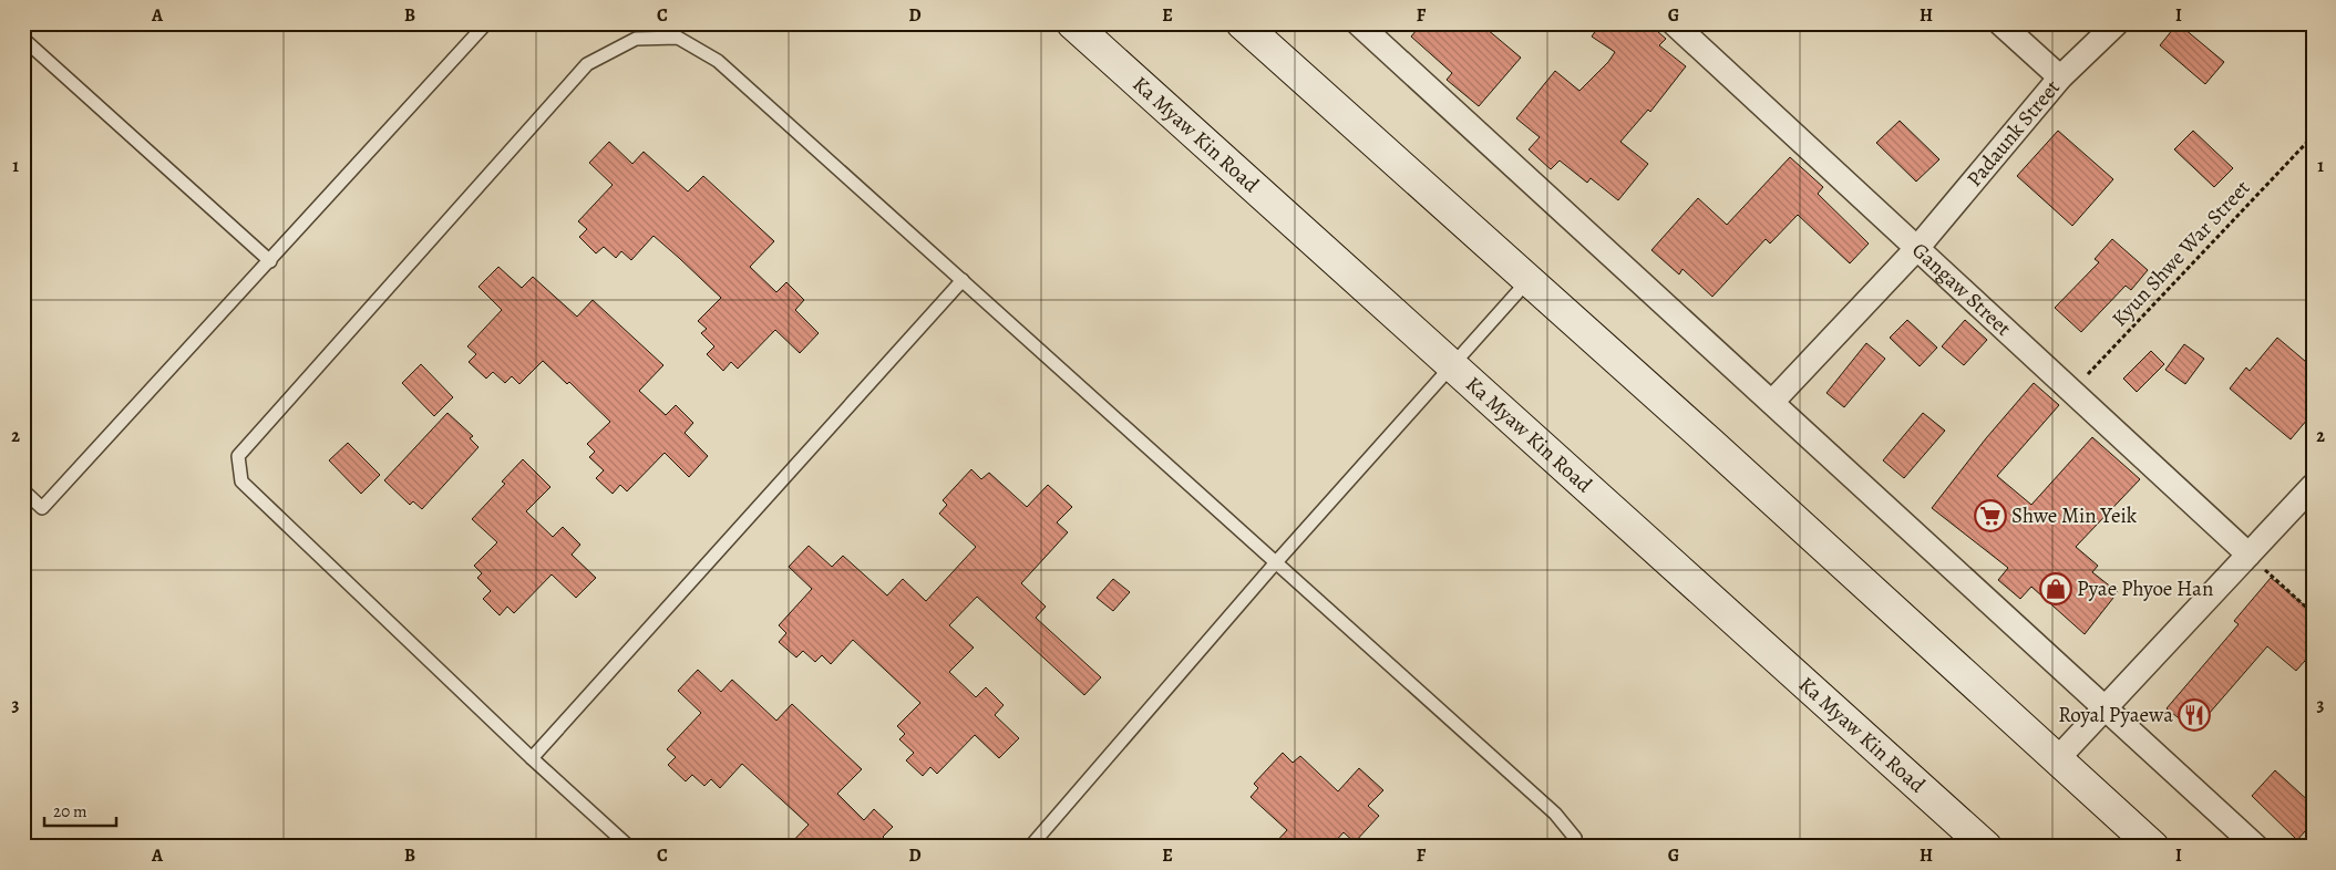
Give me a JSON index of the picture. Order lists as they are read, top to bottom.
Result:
{
  "streets": {
    "main road": ["Ka Myaw Kin Road"],
    "street": ["Padaunk Street", "Gangaw Street"],
    "path": ["Kyun Shwe War Street"]
  },
  "crossings": [
    ["Padaunk Street", "Gangaw Street"],
    ["Kyun Shwe War Street", "Gangaw Street"]
  ],
  "places": {
    "supermarket": ["Shwe Min Yeik"],
    "shop": ["Pyae Phyoe Han"],
    "restaurant": ["Royal Pyaewa"]
  },
  "scale_bar": "20 m",
  "grid": {
    "columns": [
      "A",
      "B",
      "C",
      "D",
      "E",
      "F",
      "G",
      "H",
      "I"
    ],
    "rows": ["1", "2", "3"]
  }
}
